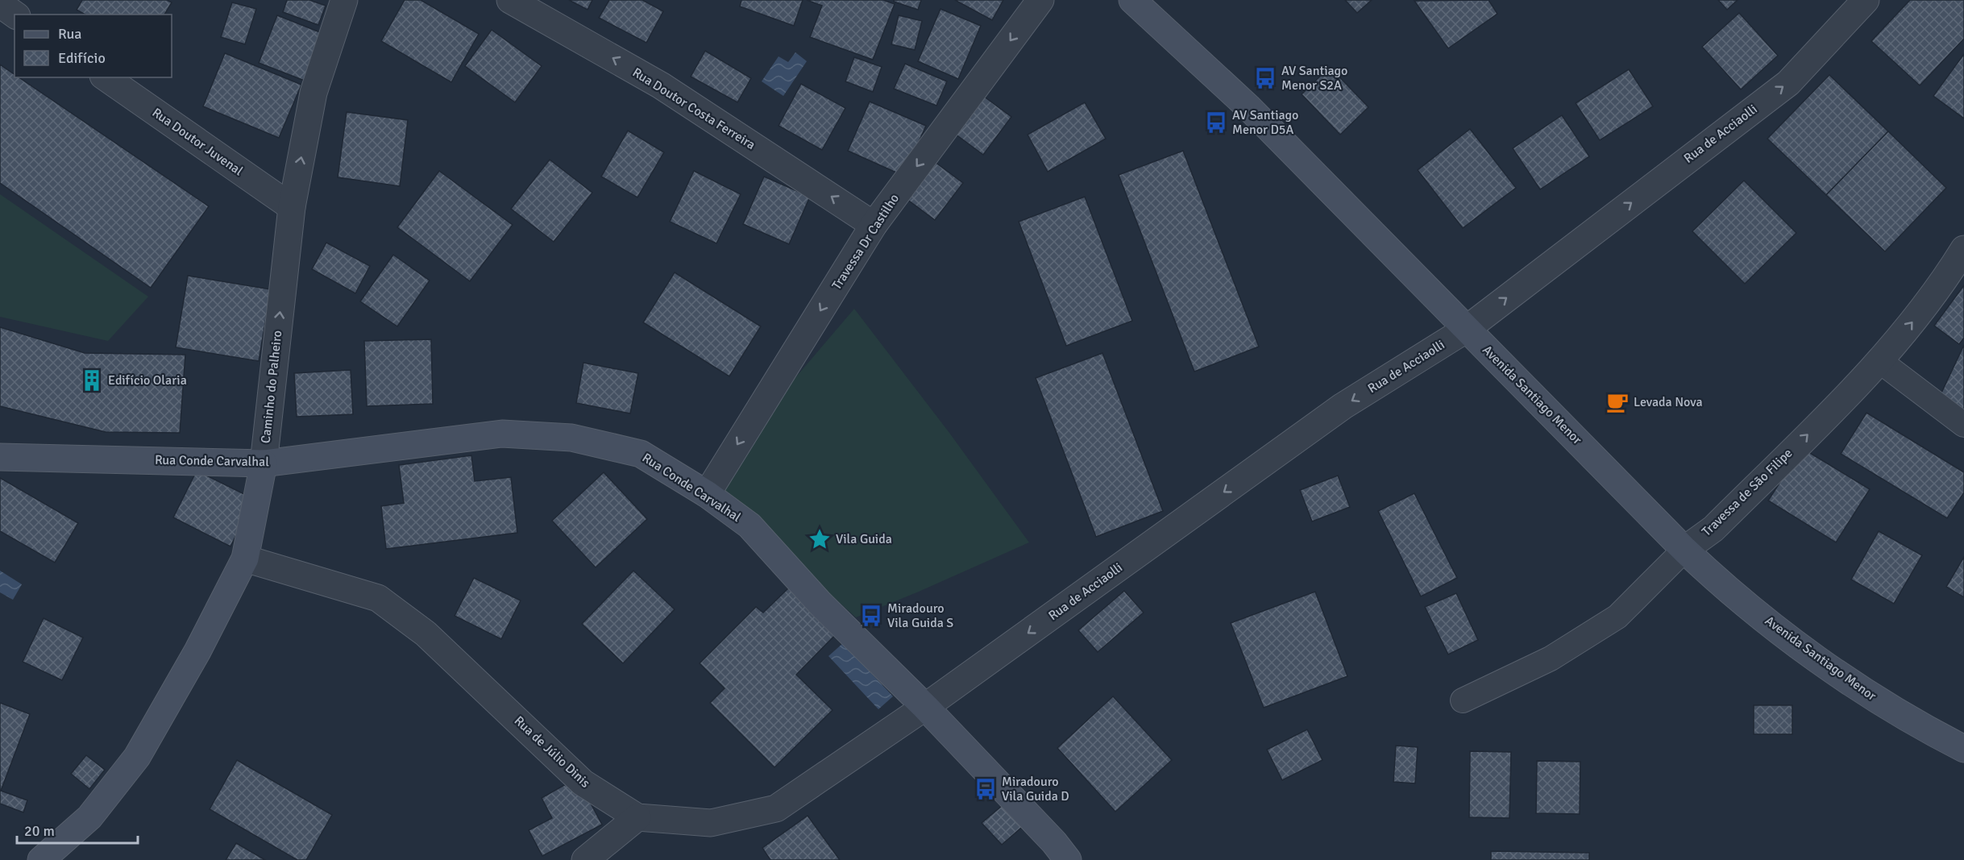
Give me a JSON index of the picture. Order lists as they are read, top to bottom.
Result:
{
  "streets": {
    "street": [
      "Rua Doutor Costa Ferreira",
      "Rua de Acciaolli",
      "Rua Doutor Juvenal",
      "Travessa Dr Castilho",
      "Caminho do Palheiro",
      "Avenida Santiago Menor",
      "Rua Conde Carvalhal",
      "Travessa de São Filipe",
      "Rua de Júlio Dinis"
    ]
  },
  "crossings": [
    ["Rua Doutor Costa Ferreira", "Travessa Dr Castilho"],
    ["Rua de Acciaolli", "Avenida Santiago Menor"],
    ["Rua de Acciaolli", "Rua Conde Carvalhal"],
    ["Rua de Acciaolli", "Rua de Júlio Dinis"],
    ["Rua Doutor Juvenal", "Caminho do Palheiro"],
    ["Travessa Dr Castilho", "Rua Conde Carvalhal"],
    ["Caminho do Palheiro", "Rua Conde Carvalhal"],
    ["Caminho do Palheiro", "Rua de Júlio Dinis"],
    ["Avenida Santiago Menor", "Travessa de São Filipe"],
    ["Rua Conde Carvalhal", "Rua de Júlio Dinis"]
  ],
  "one_way": [
    "Rua Doutor Costa Ferreira",
    "Travessa Dr Castilho",
    "Caminho do Palheiro",
    "Travessa de São Filipe"
  ],
  "places": {
    "bus stop": [
      "AV Santiago Menor S2A",
      "AV Santiago Menor D5A",
      "Miradouro Vila Guida S",
      "Miradouro Vila Guida D"
    ],
    "building": ["Edifício Olaria"],
    "cafe": ["Levada Nova"],
    "place": ["Vila Guida"]
  },
  "legend": ["Rua", "Edifício"],
  "scale_bar": "20 m"
}
